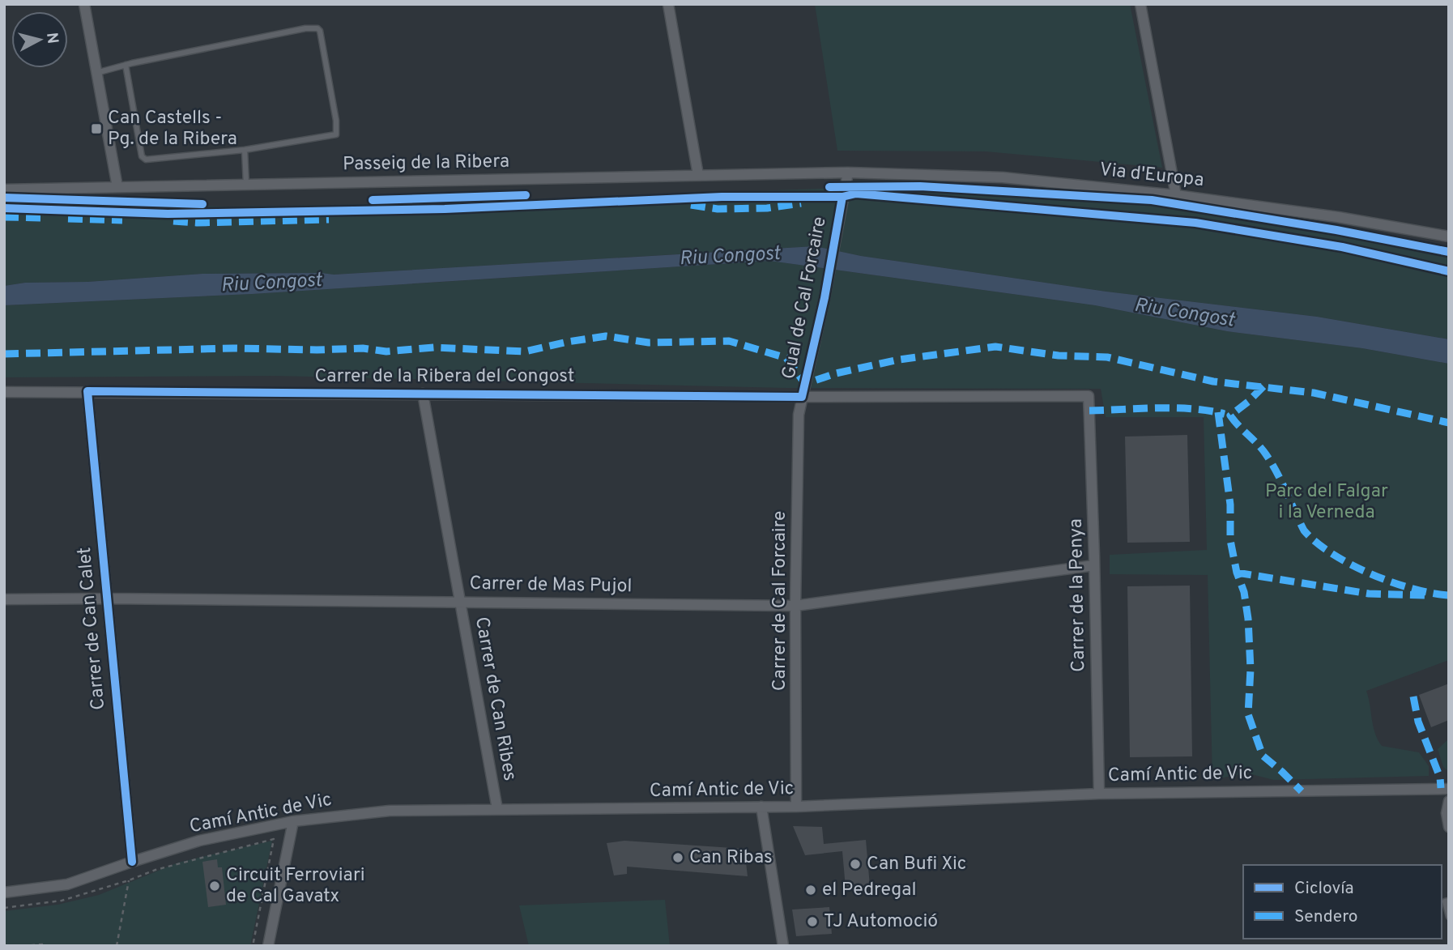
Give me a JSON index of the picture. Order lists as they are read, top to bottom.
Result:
{
  "streets": {
    "street": [
      "Passeig de la Ribera",
      "Via d'Europa",
      "Gual de Cal Forcaire",
      "Carrer de la Ribera del Congost",
      "Carrer de Mas Pujol",
      "Carrer de la Penya",
      "Carrer de Cal Forcaire",
      "Carrer de Can Calet",
      "Carrer de Can Ribes",
      "Camí Antic de Vic"
    ]
  },
  "crossings": [
    ["Passeig de la Ribera", "Via d'Europa"],
    ["Passeig de la Ribera", "Gual de Cal Forcaire"],
    ["Via d'Europa", "Gual de Cal Forcaire"],
    ["Gual de Cal Forcaire", "Carrer de la Ribera del Congost"],
    ["Gual de Cal Forcaire", "Carrer de Cal Forcaire"],
    ["Carrer de la Ribera del Congost", "Carrer de la Penya"],
    ["Carrer de la Ribera del Congost", "Carrer de Cal Forcaire"],
    ["Carrer de la Ribera del Congost", "Carrer de Can Calet"],
    ["Carrer de la Ribera del Congost", "Carrer de Can Ribes"],
    ["Carrer de Mas Pujol", "Carrer de la Penya"],
    ["Carrer de Mas Pujol", "Carrer de Cal Forcaire"],
    ["Carrer de Mas Pujol", "Carrer de Can Calet"],
    ["Carrer de Mas Pujol", "Carrer de Can Ribes"],
    ["Carrer de la Penya", "Camí Antic de Vic"],
    ["Carrer de Cal Forcaire", "Camí Antic de Vic"],
    ["Carrer de Can Calet", "Camí Antic de Vic"],
    ["Carrer de Can Ribes", "Camí Antic de Vic"]
  ],
  "water": ["Riu Congost"],
  "parks": ["Parc del Falgar i la Verneda"],
  "places": {
    "transit": ["Can Castells - Pg. de la Ribera"],
    "other": [
      "Can Ribas",
      "Can Bufi Xic",
      "Circuit Ferroviari de Cal Gavatx",
      "el Pedregal",
      "TJ Automoció"
    ]
  },
  "legend": ["Ciclovía", "Sendero"],
  "north": "right"
}
